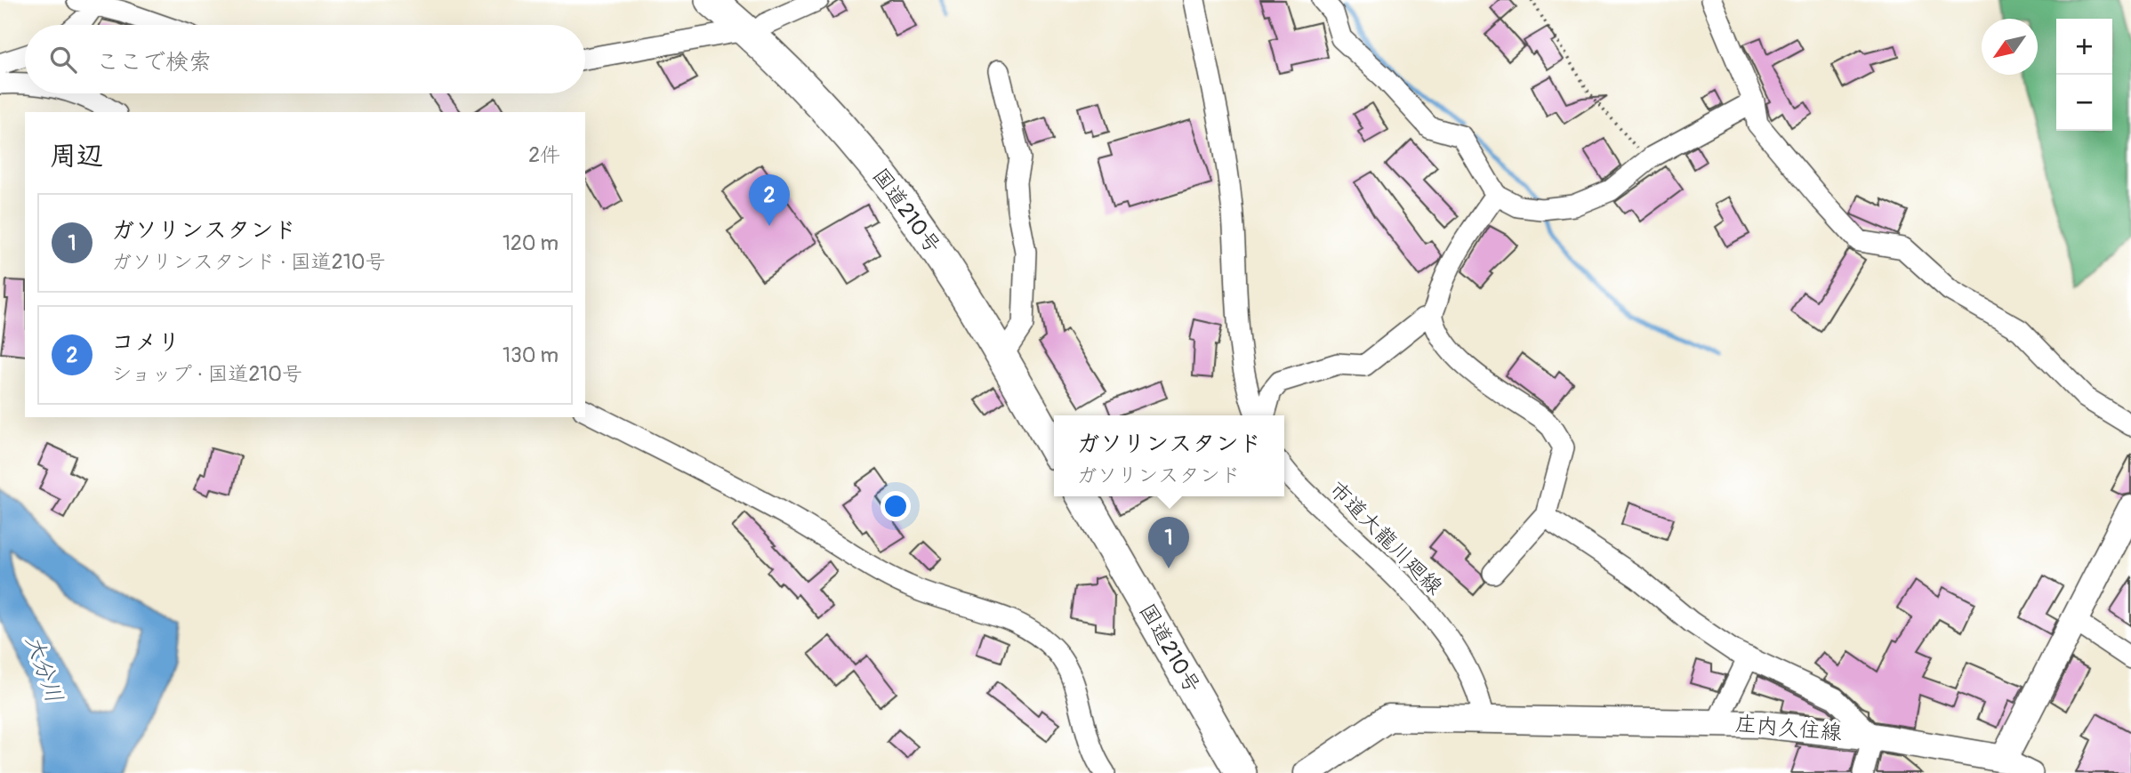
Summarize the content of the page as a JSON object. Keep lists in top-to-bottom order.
{
  "streets": {
    "highway": ["国道210号"],
    "main road": ["庄内久住線"],
    "street": ["市道大龍川廻線"]
  },
  "crossings": [
    ["市道大龍川廻線", "庄内久住線"]
  ],
  "water": ["大分川"],
  "north": "bottom left",
  "page": {
    "map_buttons": ["+", "−"],
    "search": "ここで検索",
    "heading": ["周辺", "2件"],
    "pins": ["2", "1"],
    "list": [
      {
        "mark": "1",
        "name": "ガソリンスタンド",
        "note": "ガソリンスタンド · 国道210号",
        "value": "120 m"
      },
      {
        "mark": "2",
        "name": "コメリ",
        "note": "ショップ · 国道210号",
        "value": "130 m"
      }
    ],
    "popup": ["ガソリンスタンド", "ガソリンスタンド"]
  }
}
